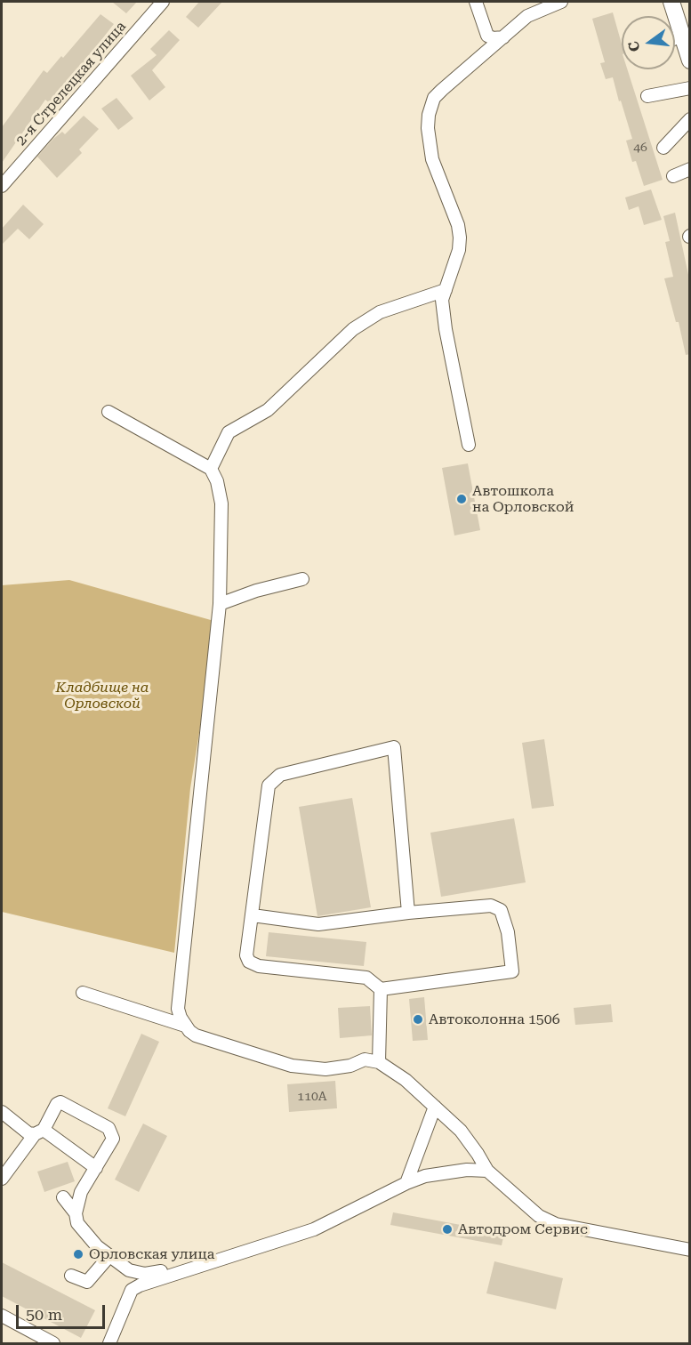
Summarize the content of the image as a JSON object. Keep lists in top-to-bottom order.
{
  "streets": {
    "street": ["2-я Стрелецкая улица"]
  },
  "parks": ["Кладбище на Орловской"],
  "places": [
    "Автошкола на Орловской",
    "Автоколонна 1506",
    "Автодром Сервис",
    "Орловская улица"
  ],
  "house_numbers": ["46", "110А"],
  "scale_bar": "50 m",
  "north": "left"
}
